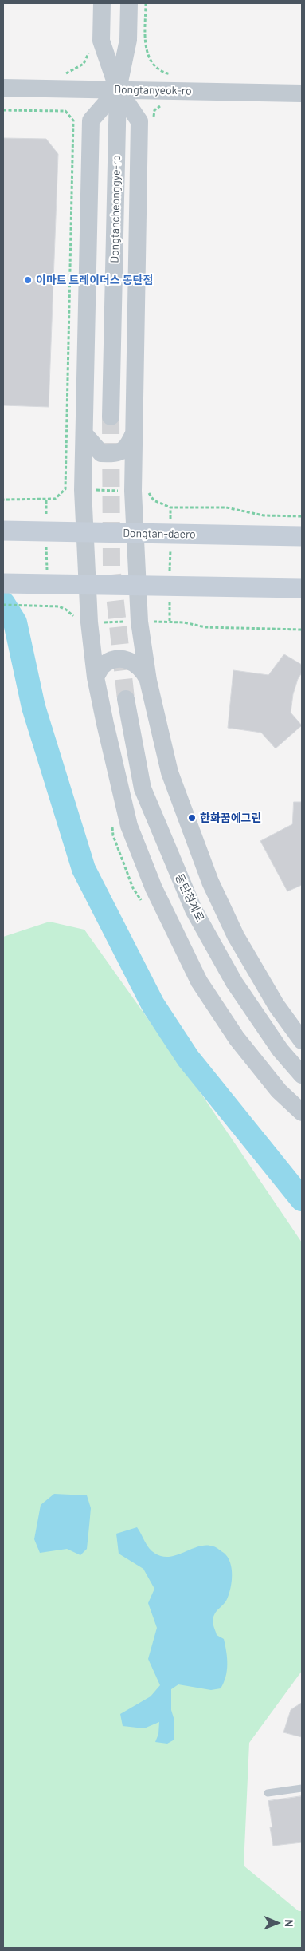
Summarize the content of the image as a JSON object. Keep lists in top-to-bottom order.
{
  "streets": {
    "main road": ["Dongtan-daero"],
    "street": ["Dongtanyeok-ro", "Dongtancheonggye-ro", "동탄청계로"]
  },
  "crossings": [
    ["Dongtanyeok-ro", "Dongtancheonggye-ro"]
  ],
  "places": ["이마트 트레이더스 동탄점", "한화꿈에그린"],
  "north": "right"
}
